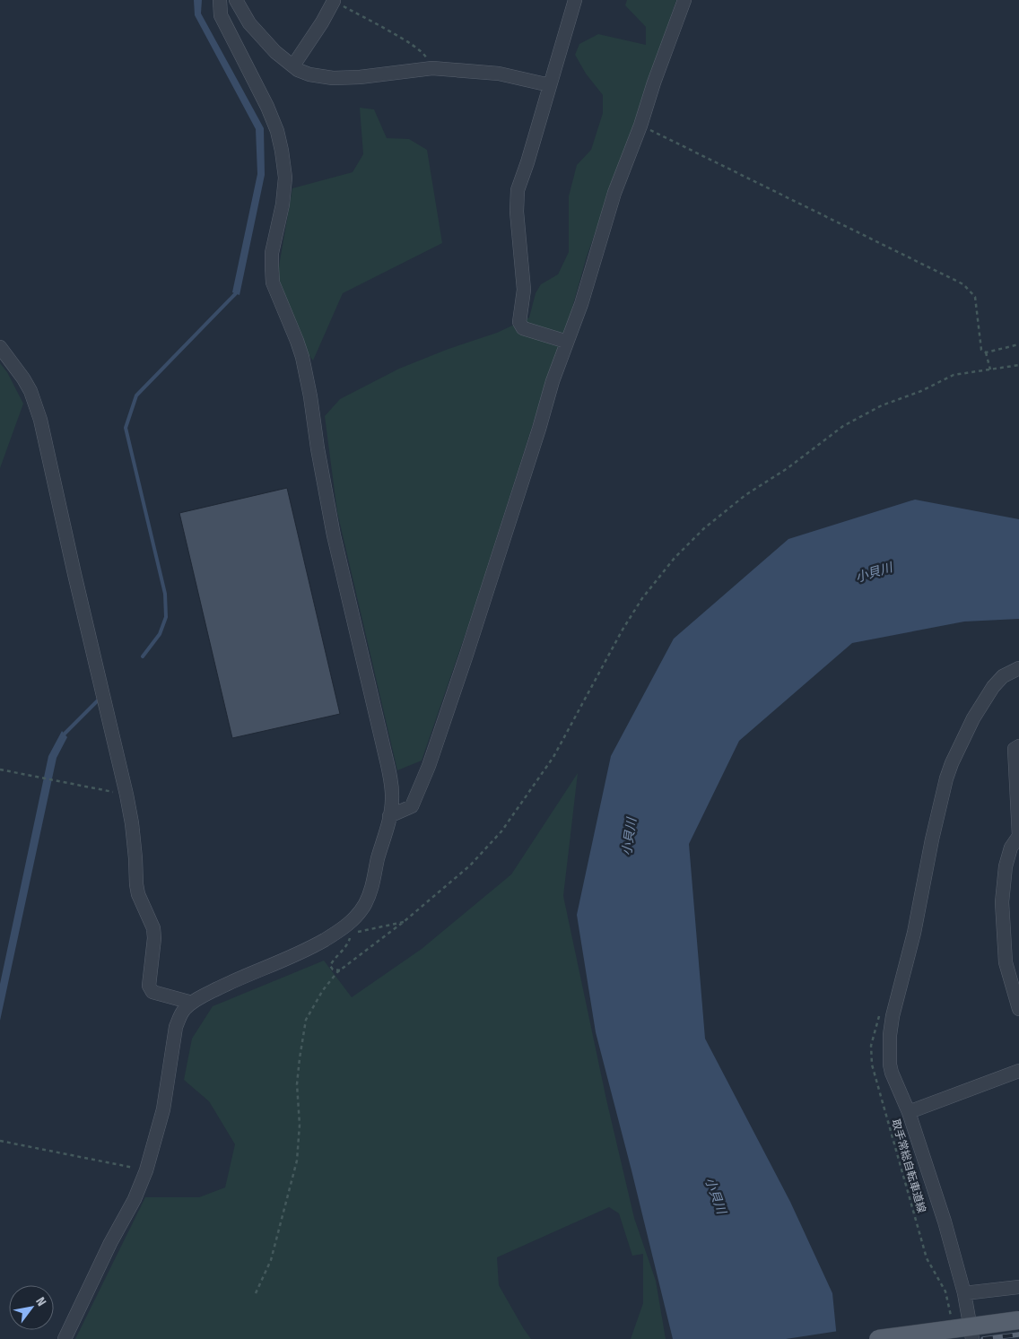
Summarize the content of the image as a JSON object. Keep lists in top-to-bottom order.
{
  "streets": {
    "path": ["取手常総自転車道線"]
  },
  "water": ["小貝川"],
  "north": "top right"
}
